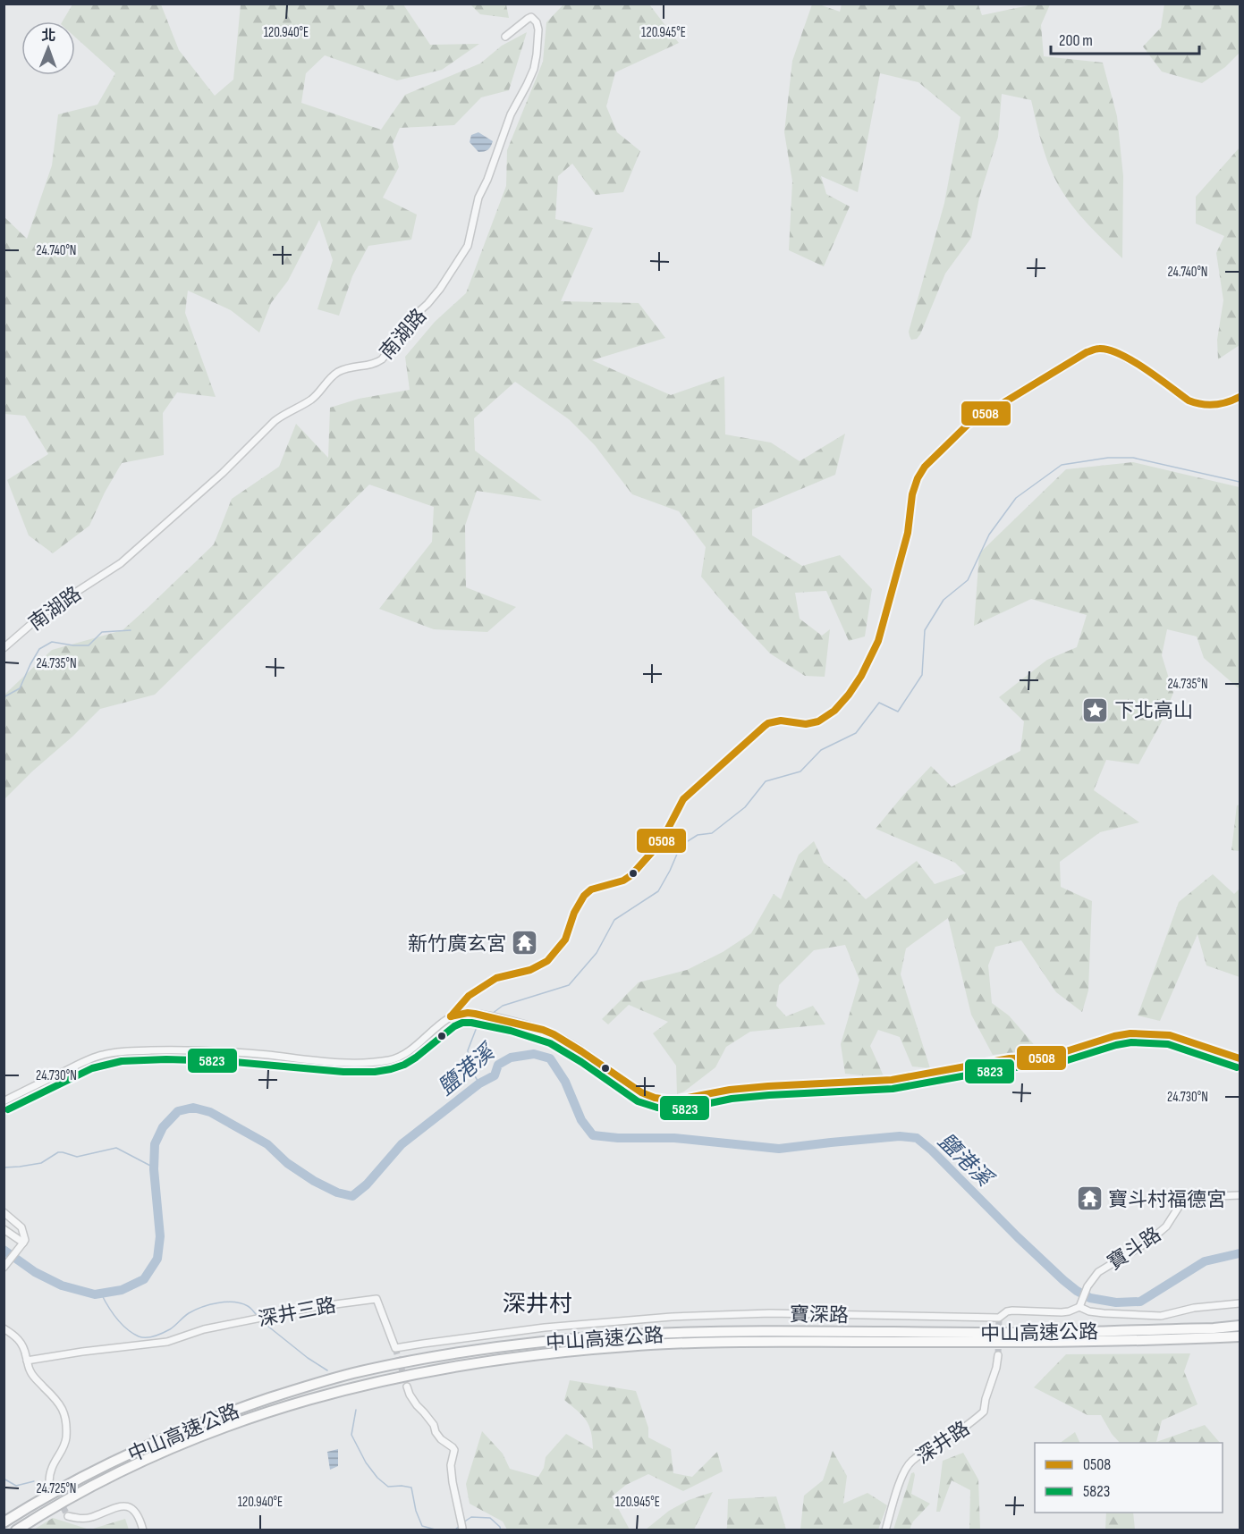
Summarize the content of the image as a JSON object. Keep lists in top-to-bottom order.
{
  "streets": {
    "highway": ["中山高速公路"],
    "street": [
      "南湖路",
      "寶斗路",
      "深井三路",
      "寶深路",
      "深井路"
    ]
  },
  "crossings": [
    ["寶斗路", "寶深路"],
    ["深井三路", "寶深路"]
  ],
  "districts": ["深井村"],
  "water": ["鹽港溪"],
  "places": {
    "place": ["下北高山"],
    "temple": ["新竹廣玄宮", "寶斗村福德宮"]
  },
  "lines": ["transit line 0508", "transit line 5823"],
  "legend": ["0508", "5823"],
  "scale_bar": "200 m",
  "north": "top",
  "coordinates": [
    "120.940°E",
    "120.945°E",
    "24.740°N",
    "24.735°N",
    "24.730°N",
    "24.725°N"
  ]
}
